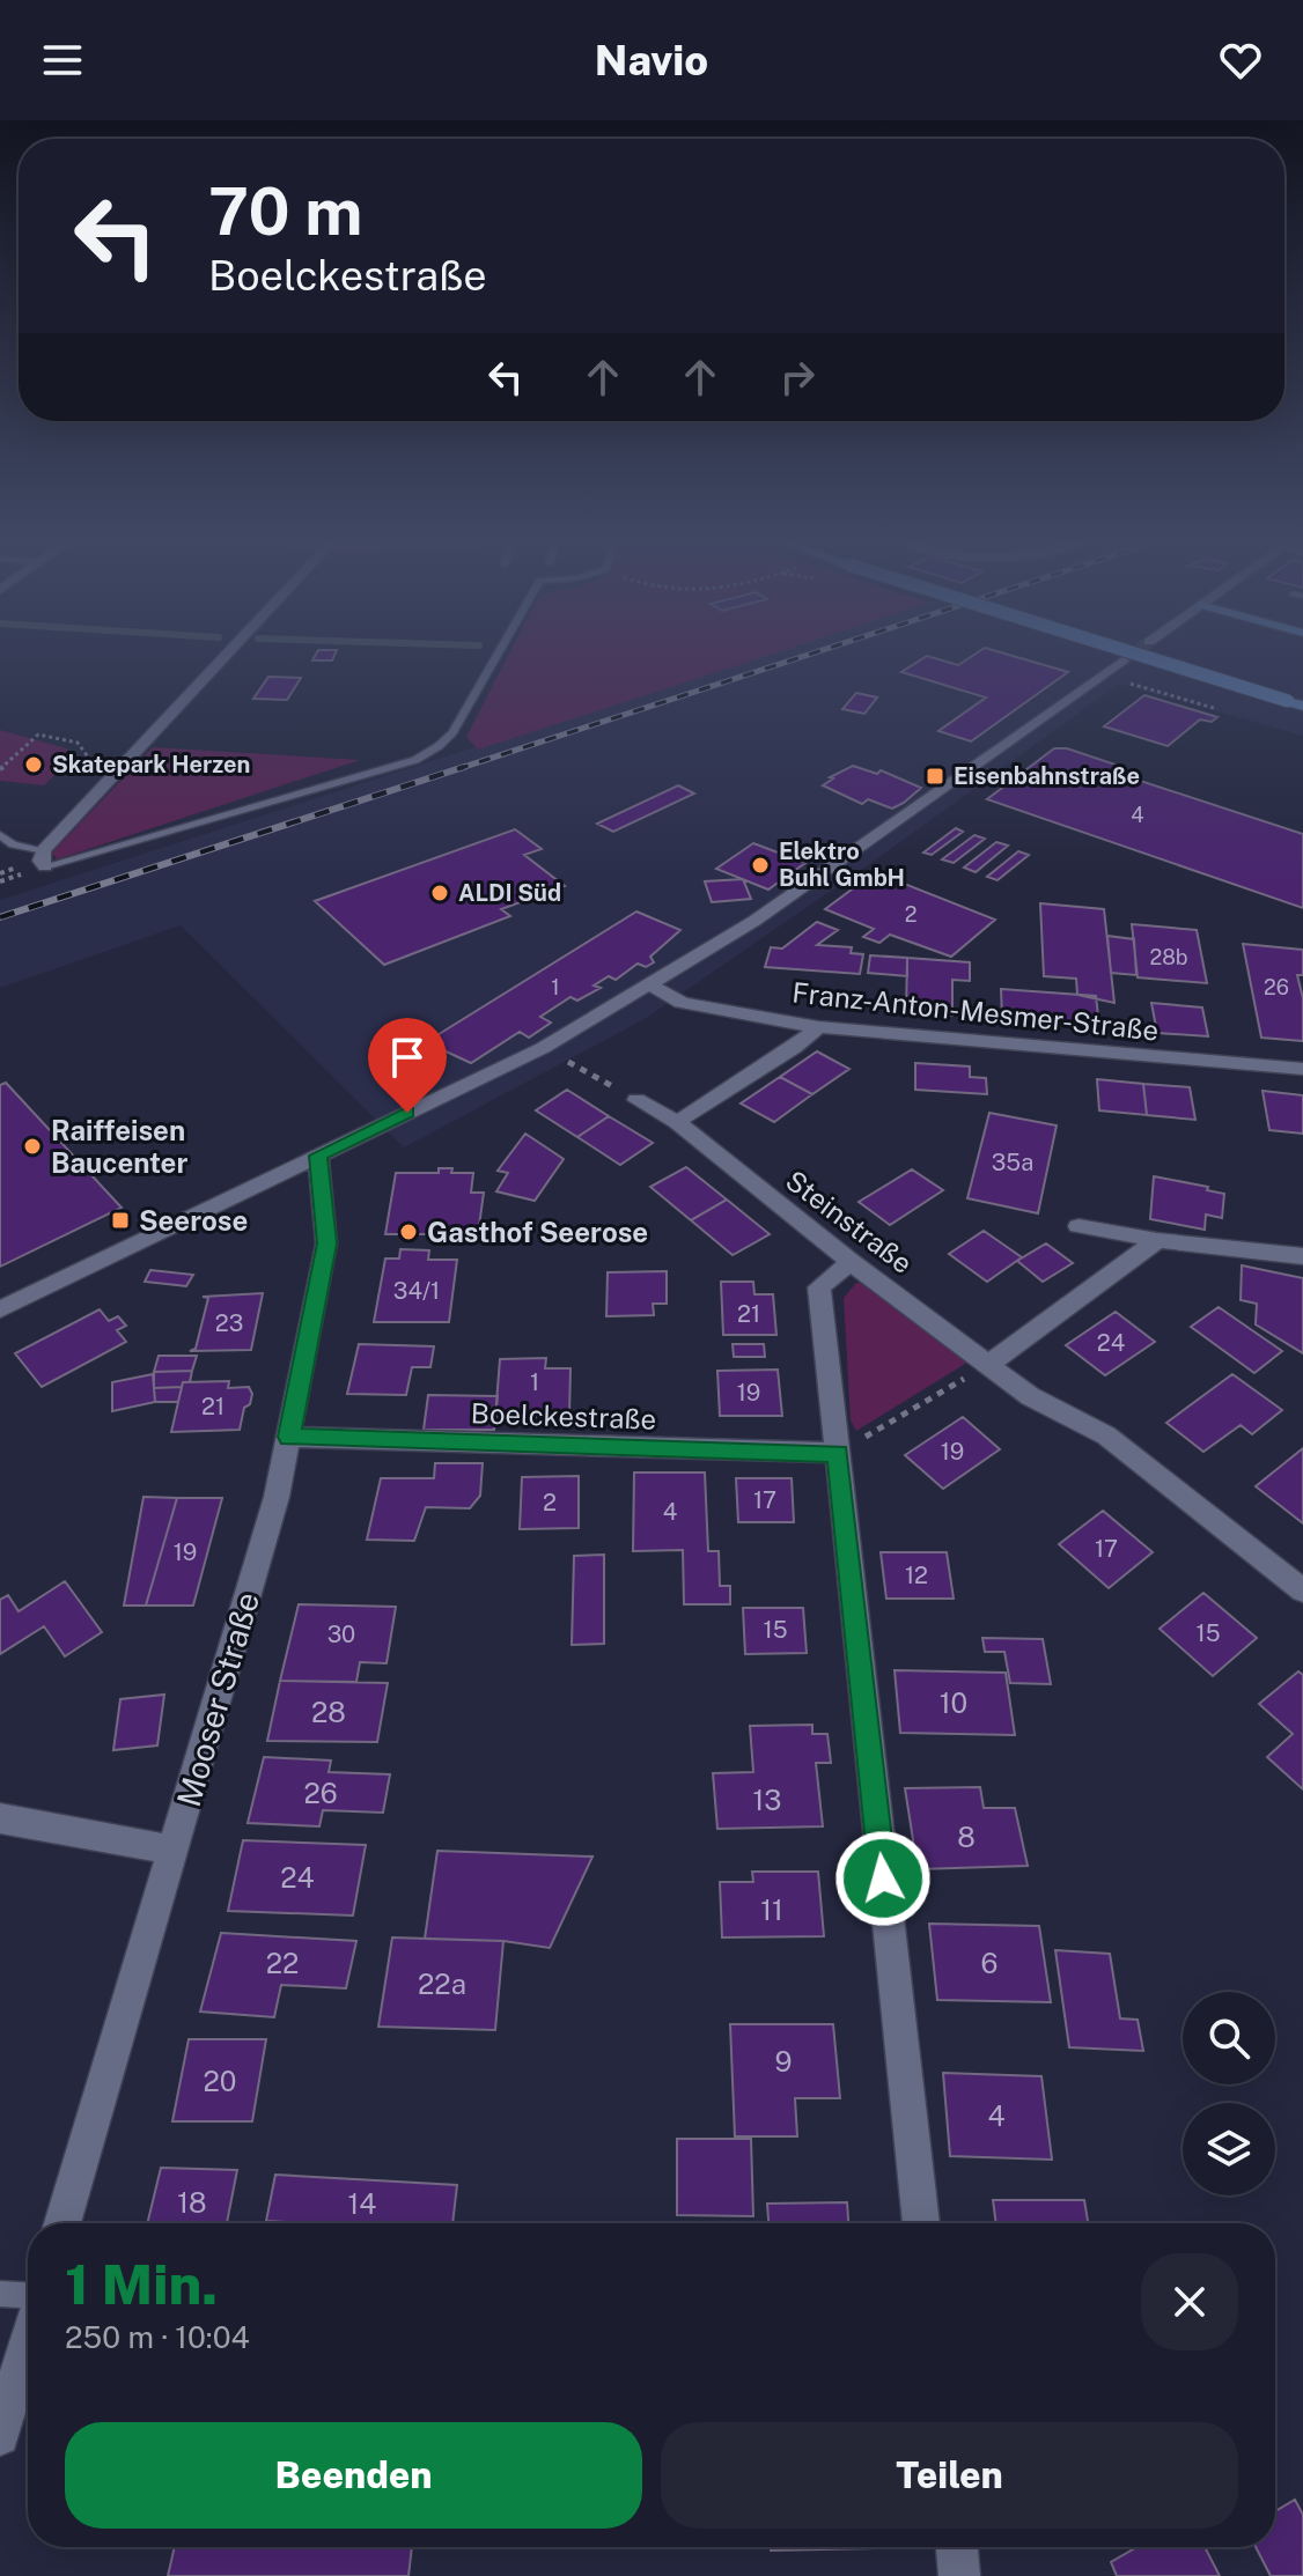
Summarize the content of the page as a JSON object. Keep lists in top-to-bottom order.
{
  "streets": {
    "street": [
      "Franz-Anton-Mesmer-Straße",
      "Steinstraße",
      "Boelckestraße",
      "Mooser Straße"
    ]
  },
  "crossings": [
    ["Boelckestraße", "Mooser Straße"]
  ],
  "places": {
    "other": [
      "Skatepark Herzen",
      "Elektro Buhl GmbH",
      "ALDI Süd",
      "Raiffeisen Baucenter",
      "Gasthof Seerose"
    ],
    "transit": ["Eisenbahnstraße", "Seerose"]
  },
  "house_numbers": [
    "4",
    "2",
    "28b",
    "1",
    "26",
    "35a",
    "34/1",
    "21",
    "23",
    "24",
    "1",
    "19",
    "21",
    "19",
    "17",
    "2",
    "4",
    "17",
    "19",
    "12",
    "15",
    "15",
    "30",
    "10",
    "28",
    "26",
    "13",
    "8",
    "24",
    "11",
    "22",
    "6",
    "22a",
    "9",
    "20",
    "4",
    "18",
    "14"
  ],
  "page": {
    "header": "Navio",
    "turn": ["70 m", "Boelckestraße"],
    "heading": ["1 Min.", "250 m · 10:04"],
    "buttons": ["Beenden", "Teilen"]
  }
}
